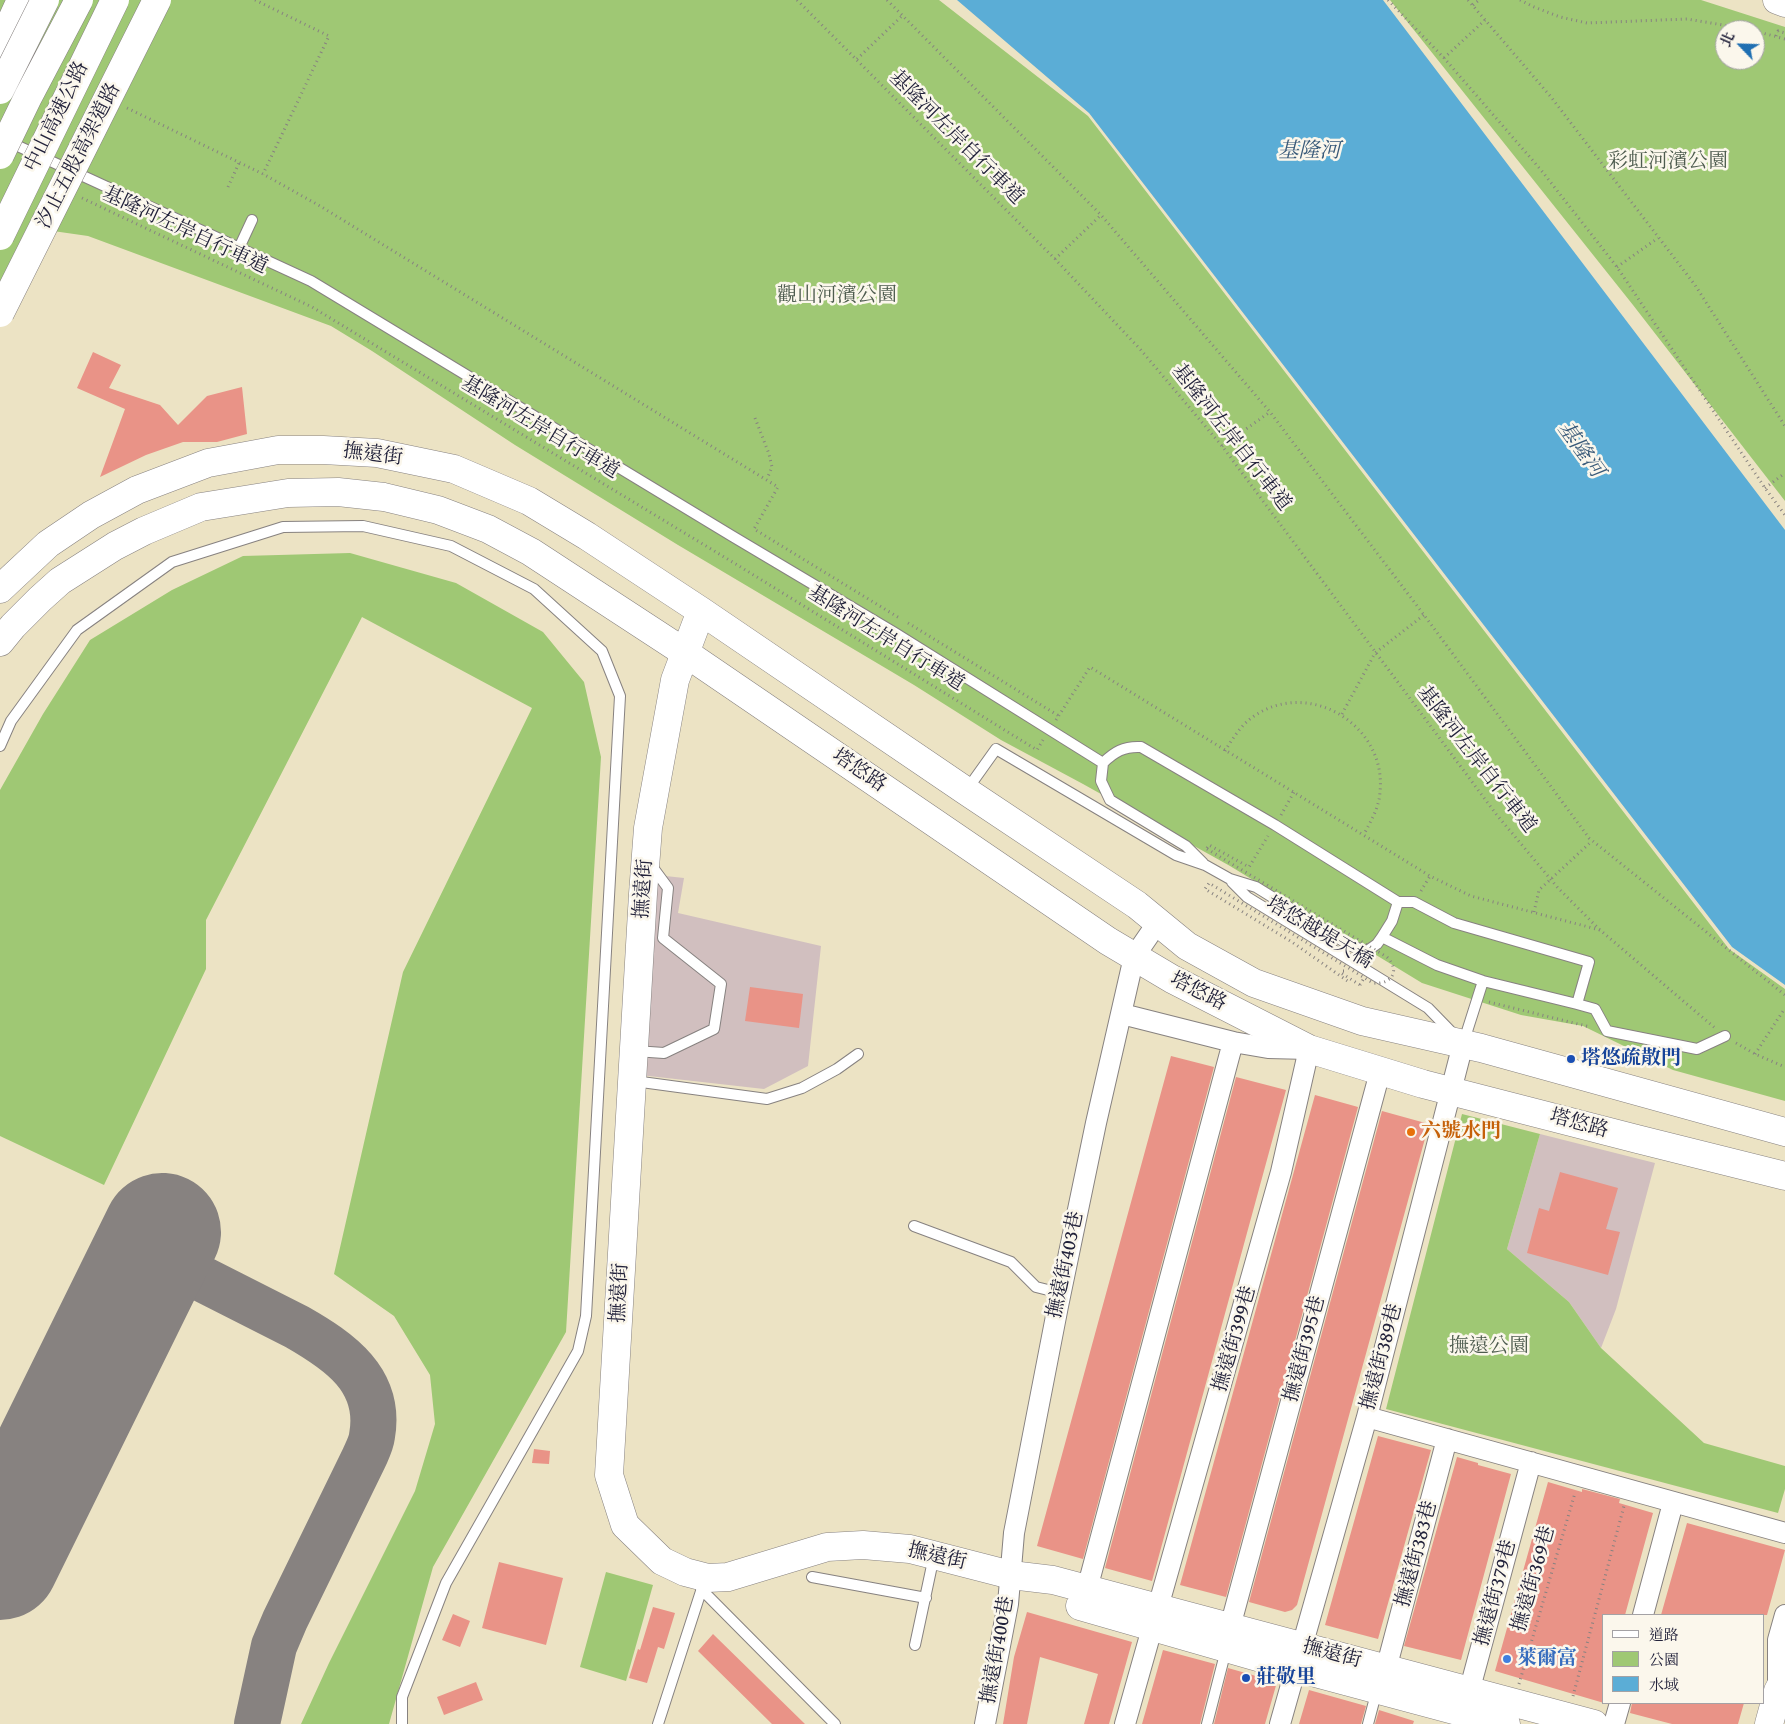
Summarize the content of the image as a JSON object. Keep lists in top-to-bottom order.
{
  "streets": {
    "main road": [
      "中山高速公路",
      "汐止五股高架道路",
      "撫遠街",
      "塔悠路"
    ],
    "street": [
      "撫遠街403巷",
      "撫遠街399巷",
      "撫遠街395巷",
      "撫遠街389巷",
      "撫遠街383巷",
      "撫遠街379巷",
      "撫遠街400巷"
    ],
    "path": ["基隆河左岸自行車道", "塔悠越堤天橋", "撫遠街369巷"]
  },
  "crossings": [
    ["撫遠街", "塔悠路"],
    ["撫遠街", "撫遠街403巷"],
    ["撫遠街", "撫遠街399巷"],
    ["撫遠街", "撫遠街395巷"],
    ["撫遠街", "撫遠街389巷"],
    ["撫遠街", "撫遠街383巷"],
    ["撫遠街", "撫遠街379巷"],
    ["撫遠街", "撫遠街400巷"],
    ["塔悠路", "撫遠街403巷"],
    ["塔悠路", "撫遠街399巷"],
    ["塔悠路", "撫遠街395巷"],
    ["塔悠路", "撫遠街389巷"],
    ["撫遠街403巷", "撫遠街400巷"]
  ],
  "water": ["基隆河"],
  "parks": ["彩虹河濱公園", "觀山河濱公園", "撫遠公園"],
  "places": [
    "塔悠疏散門",
    "六號水門",
    "萊爾富",
    "莊敬里"
  ],
  "legend": ["道路", "公園", "水域"],
  "north": "top left"
}
